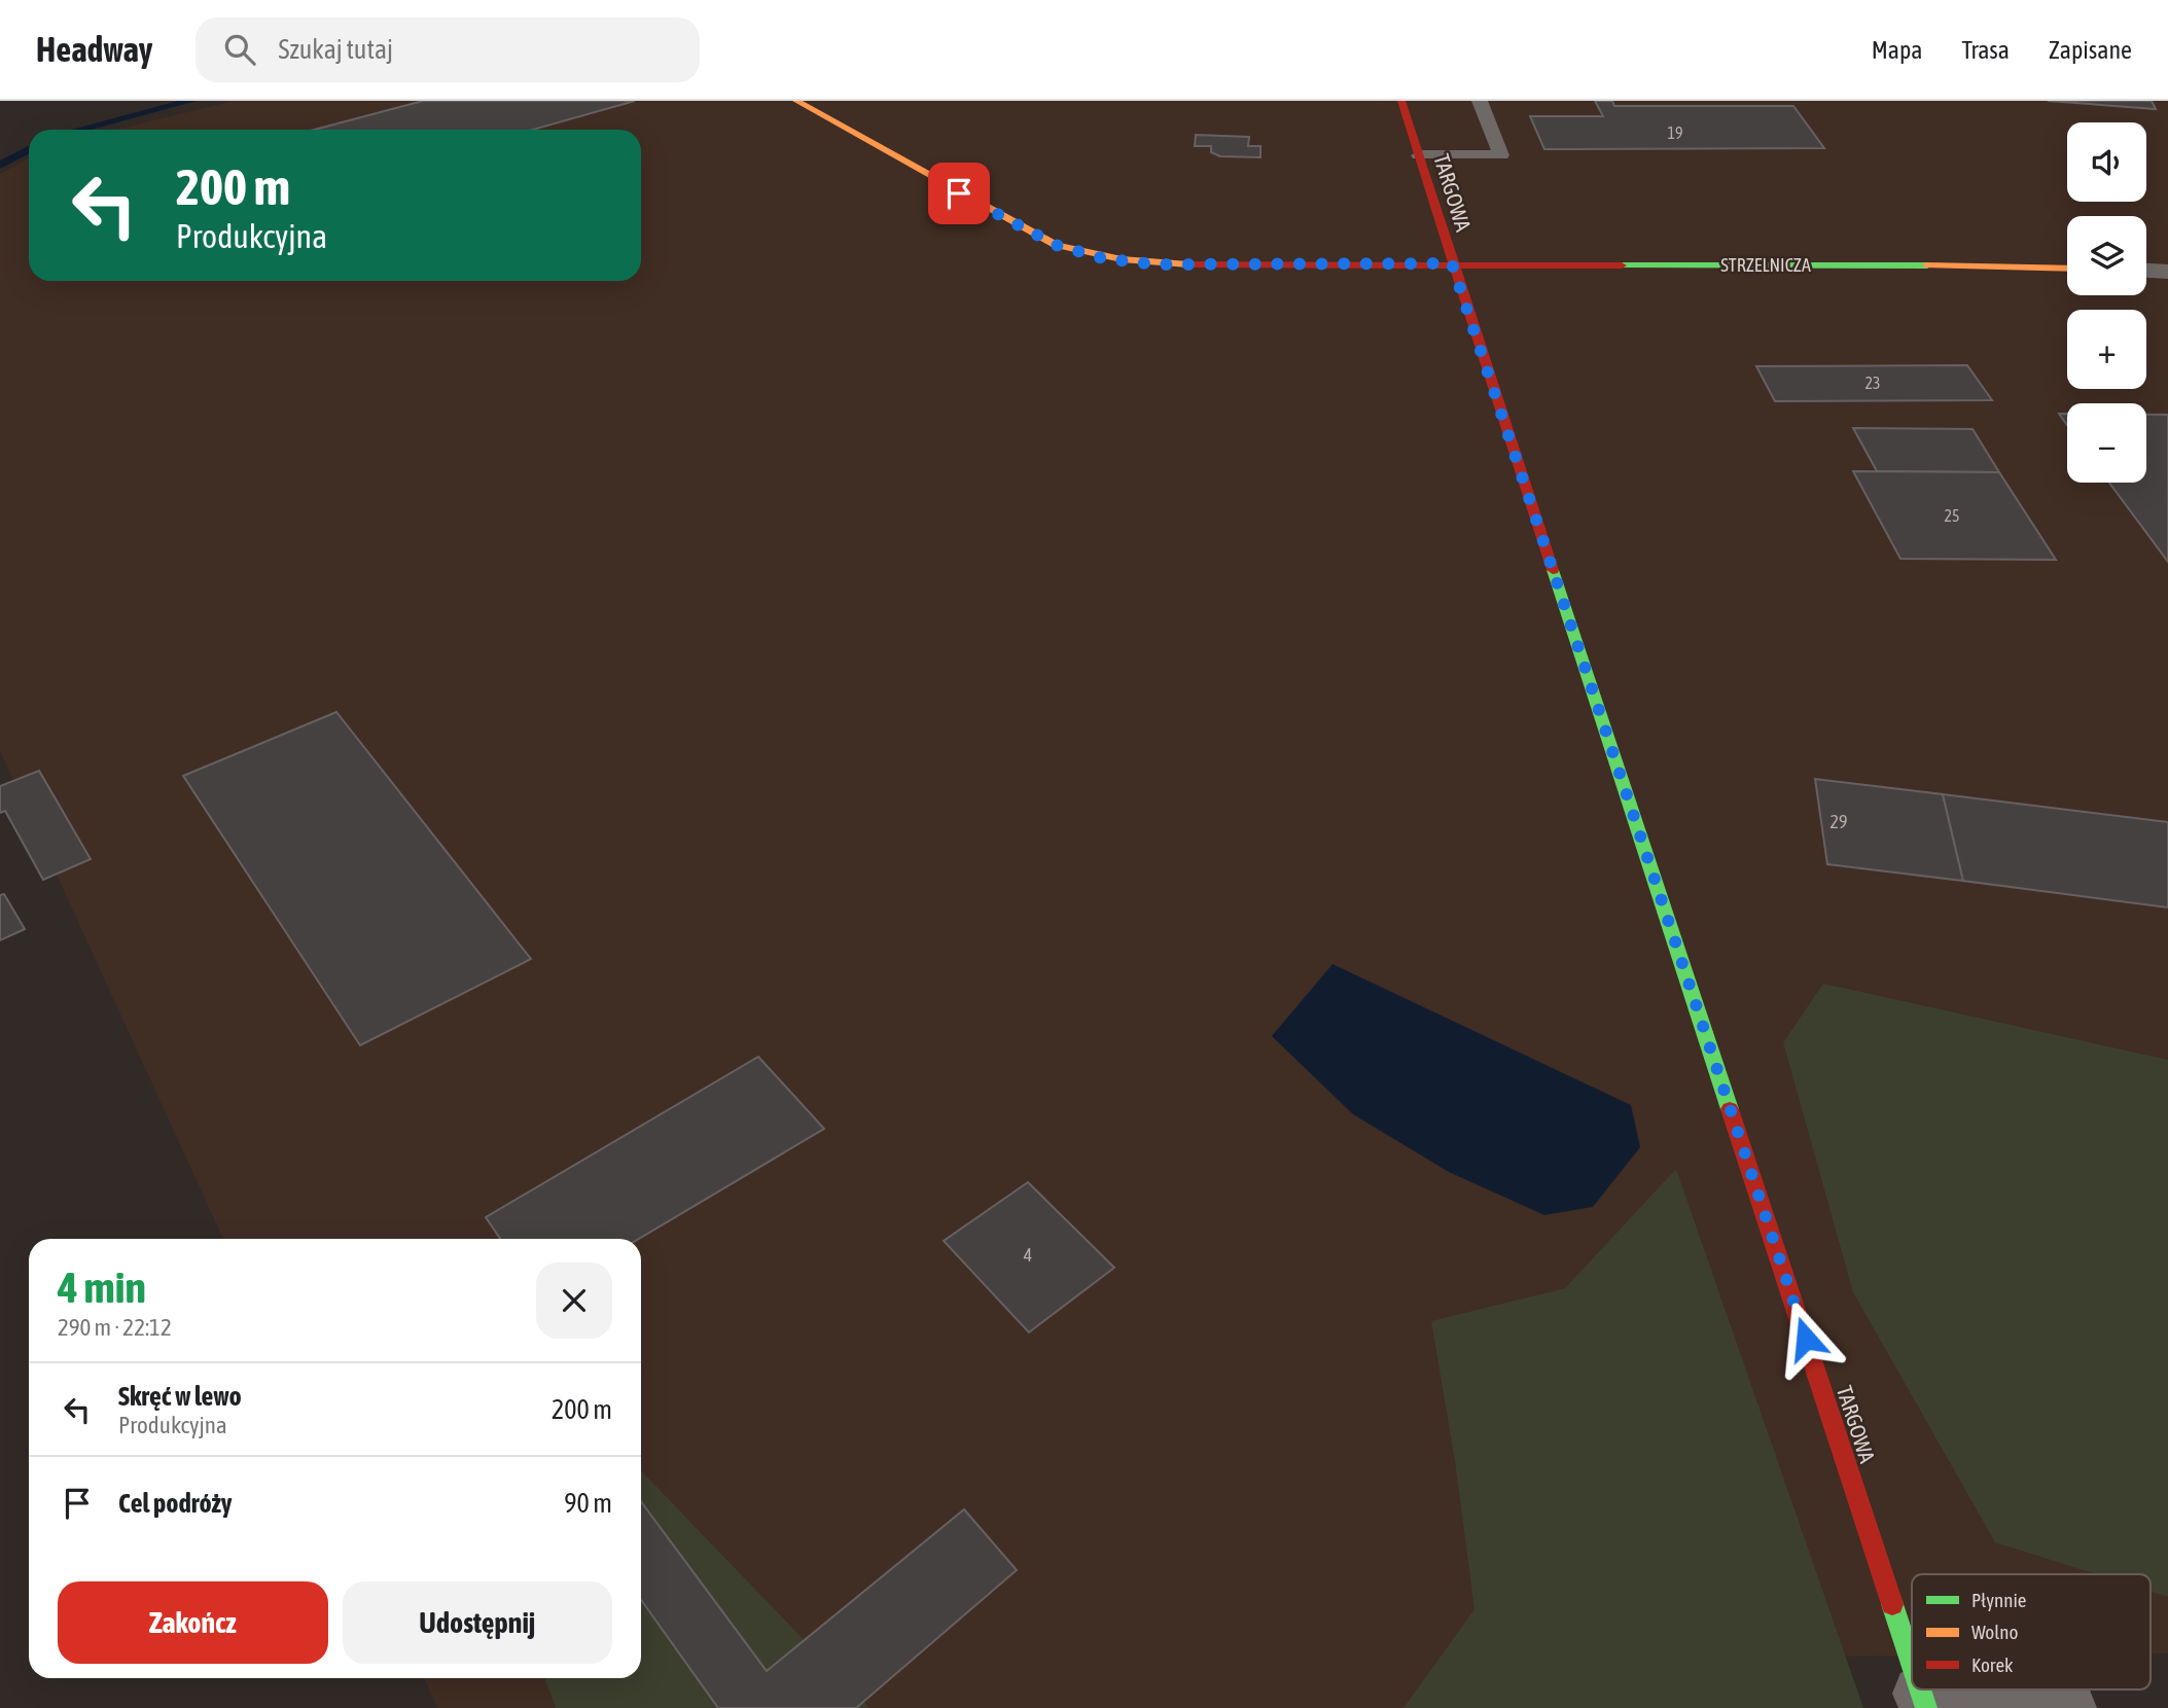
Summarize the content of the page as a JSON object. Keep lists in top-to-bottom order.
{
  "streets": {
    "street": ["TARGOWA", "STRZELNICZA"]
  },
  "crossings": [
    ["TARGOWA", "STRZELNICZA"]
  ],
  "house_numbers": [
    "19",
    "23",
    "25",
    "29",
    "4"
  ],
  "legend": ["Płynnie", "Wolno", "Korek"],
  "page": {
    "header": "Headway",
    "search": "Szukaj tutaj",
    "nav": ["Mapa", "Trasa", "Zapisane"],
    "map_buttons": ["+", "−"],
    "turn": ["200 m", "Produkcyjna"],
    "heading": ["4 min", "290 m · 22:12"],
    "list": [
      {
        "name": "Skręć w lewo",
        "note": "Produkcyjna",
        "value": "200 m"
      },
      {
        "name": "Cel podróży",
        "value": "90 m"
      }
    ],
    "buttons": ["Zakończ", "Udostępnij"]
  }
}
